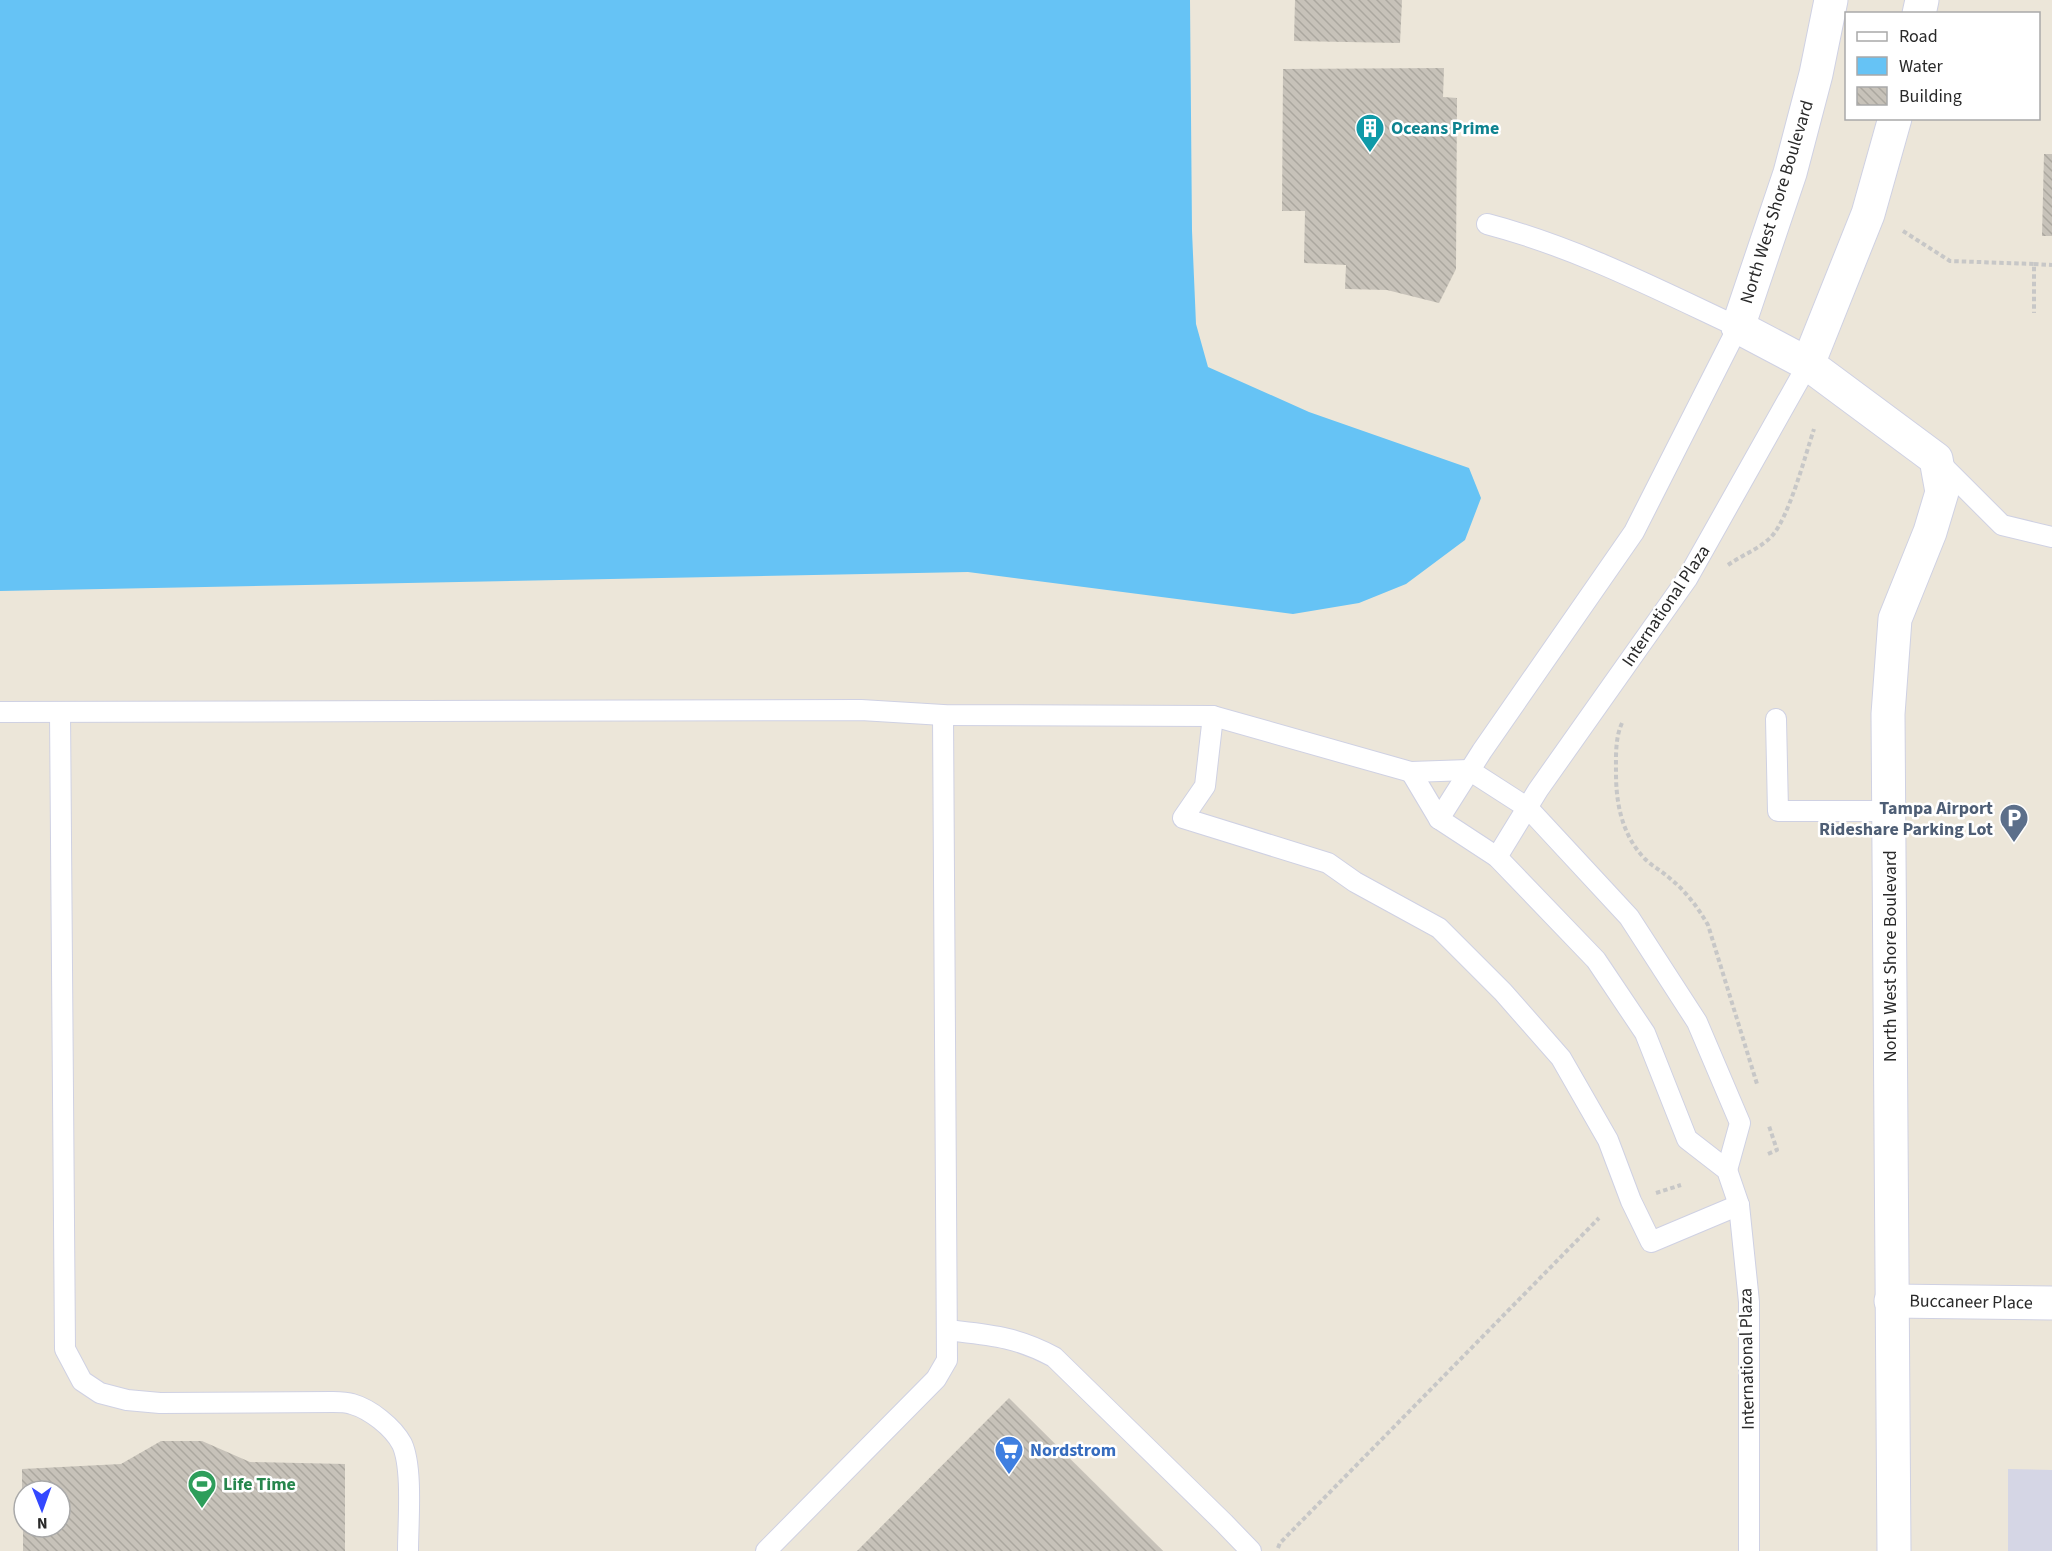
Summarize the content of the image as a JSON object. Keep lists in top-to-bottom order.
{
  "streets": {
    "street": ["North West Shore Boulevard", "Buccaneer Place"],
    "lane": ["International Plaza"]
  },
  "crossings": [
    ["North West Shore Boulevard", "International Plaza"],
    ["North West Shore Boulevard", "Buccaneer Place"]
  ],
  "places": {
    "building": ["Oceans Prime"],
    "parking": ["Tampa Airport Rideshare Parking Lot"],
    "supermarket": ["Nordstrom"],
    "sports": ["Life Time"]
  },
  "legend": ["Road", "Water", "Building"],
  "north": "bottom"
}
